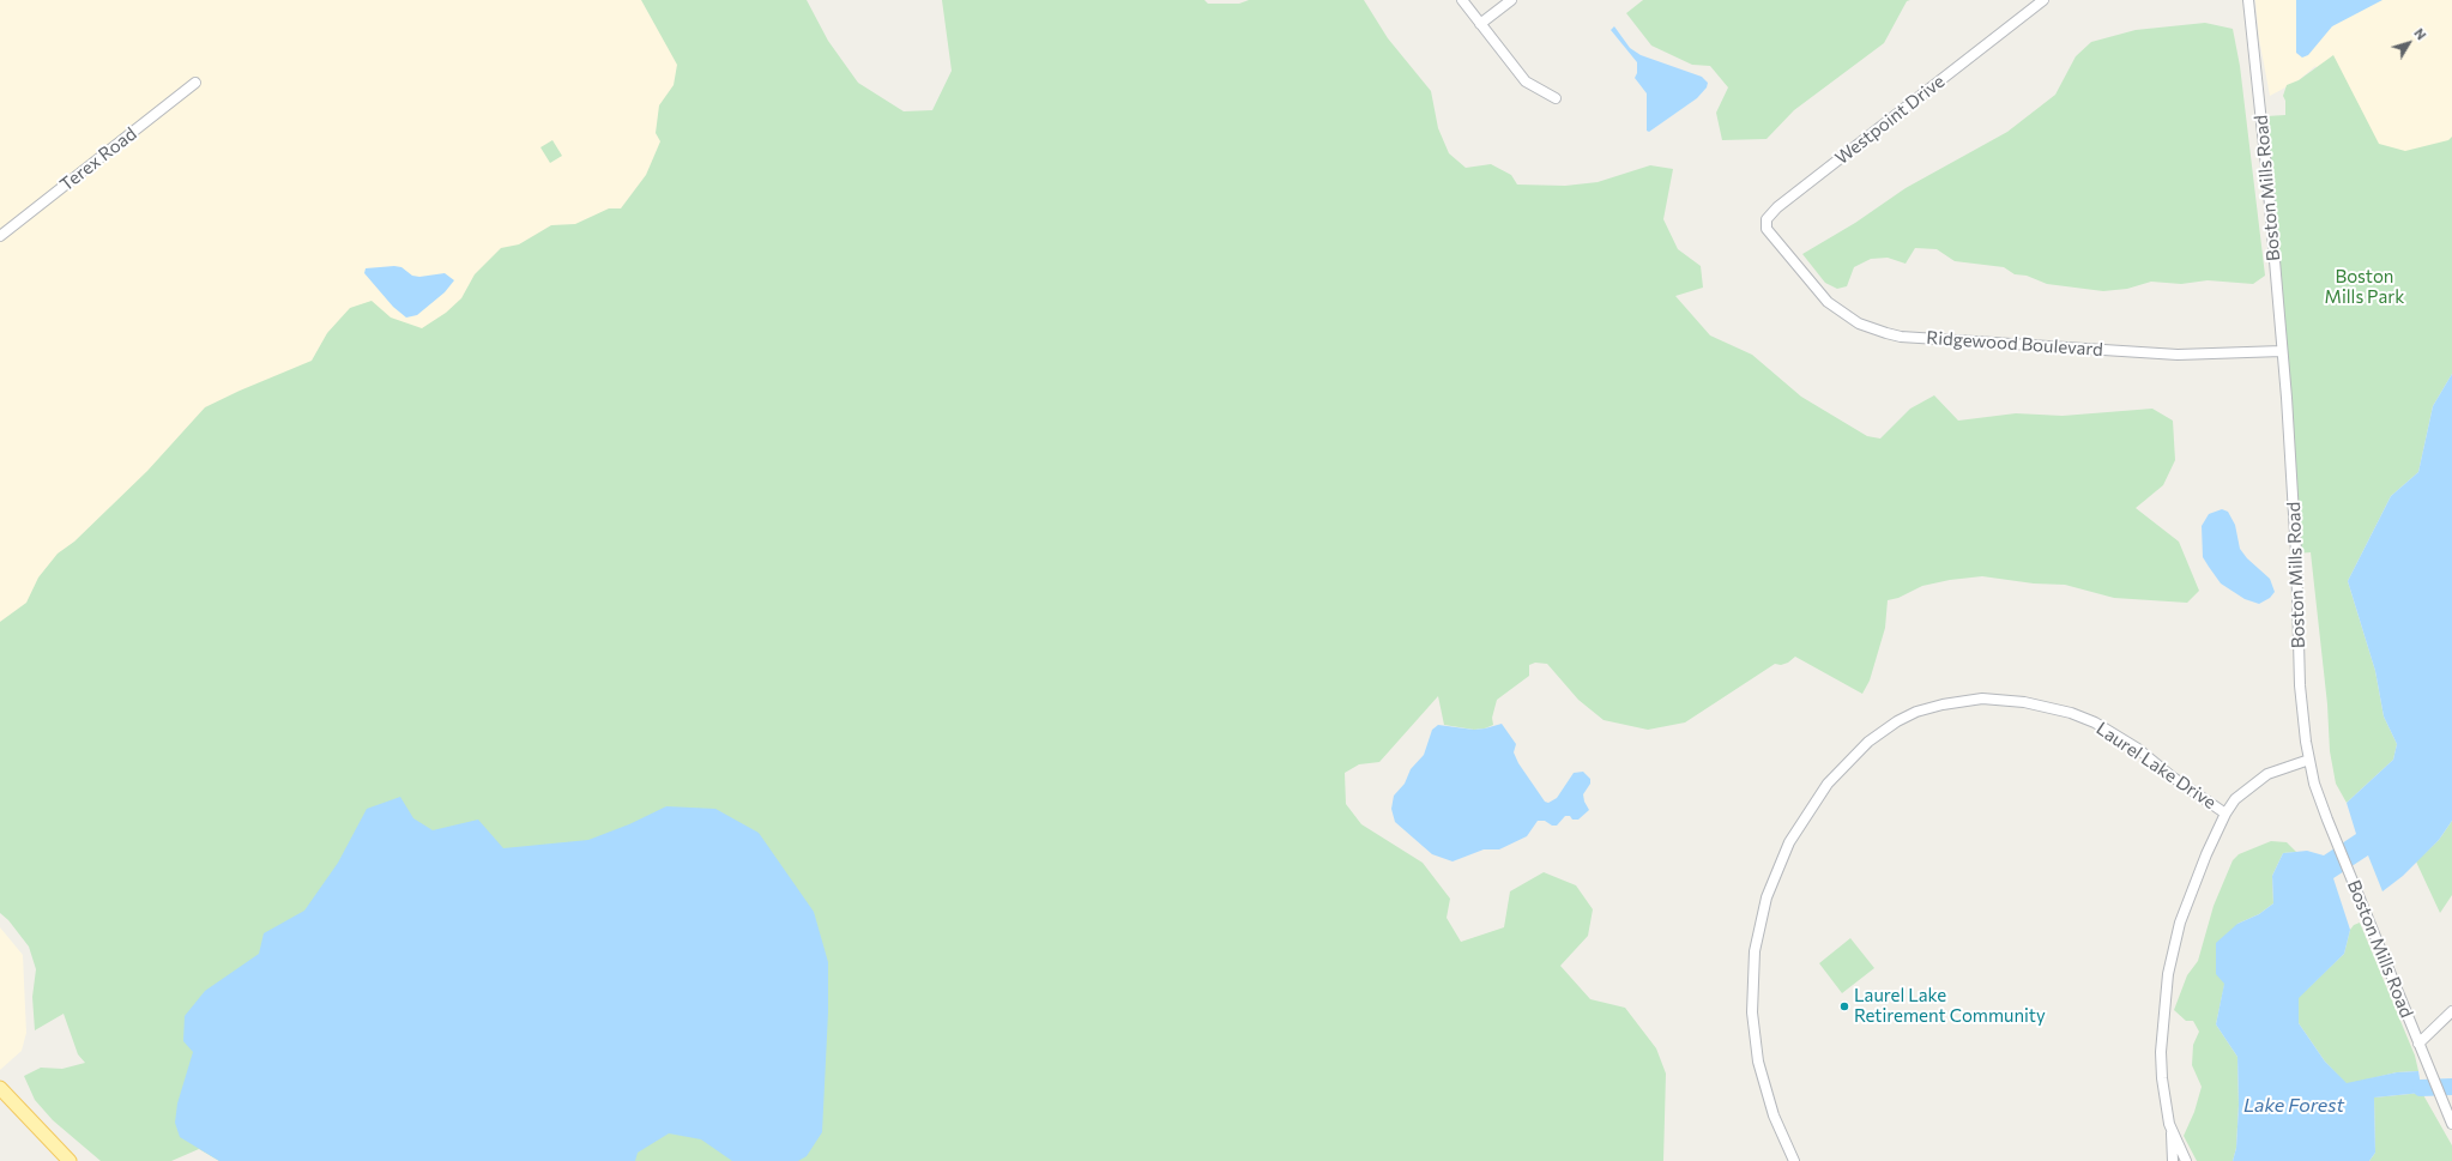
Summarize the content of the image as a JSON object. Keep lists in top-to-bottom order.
{
  "streets": {
    "street": [
      "Westpoint Drive",
      "Terex Road",
      "Boston Mills Road",
      "Ridgewood Boulevard",
      "Laurel Lake Drive"
    ]
  },
  "crossings": [
    ["Westpoint Drive", "Ridgewood Boulevard"],
    ["Boston Mills Road", "Ridgewood Boulevard"],
    ["Boston Mills Road", "Laurel Lake Drive"]
  ],
  "water": ["Lake Forest"],
  "parks": ["Boston Mills Park"],
  "places": ["Laurel Lake Retirement Community"],
  "north": "top right"
}
